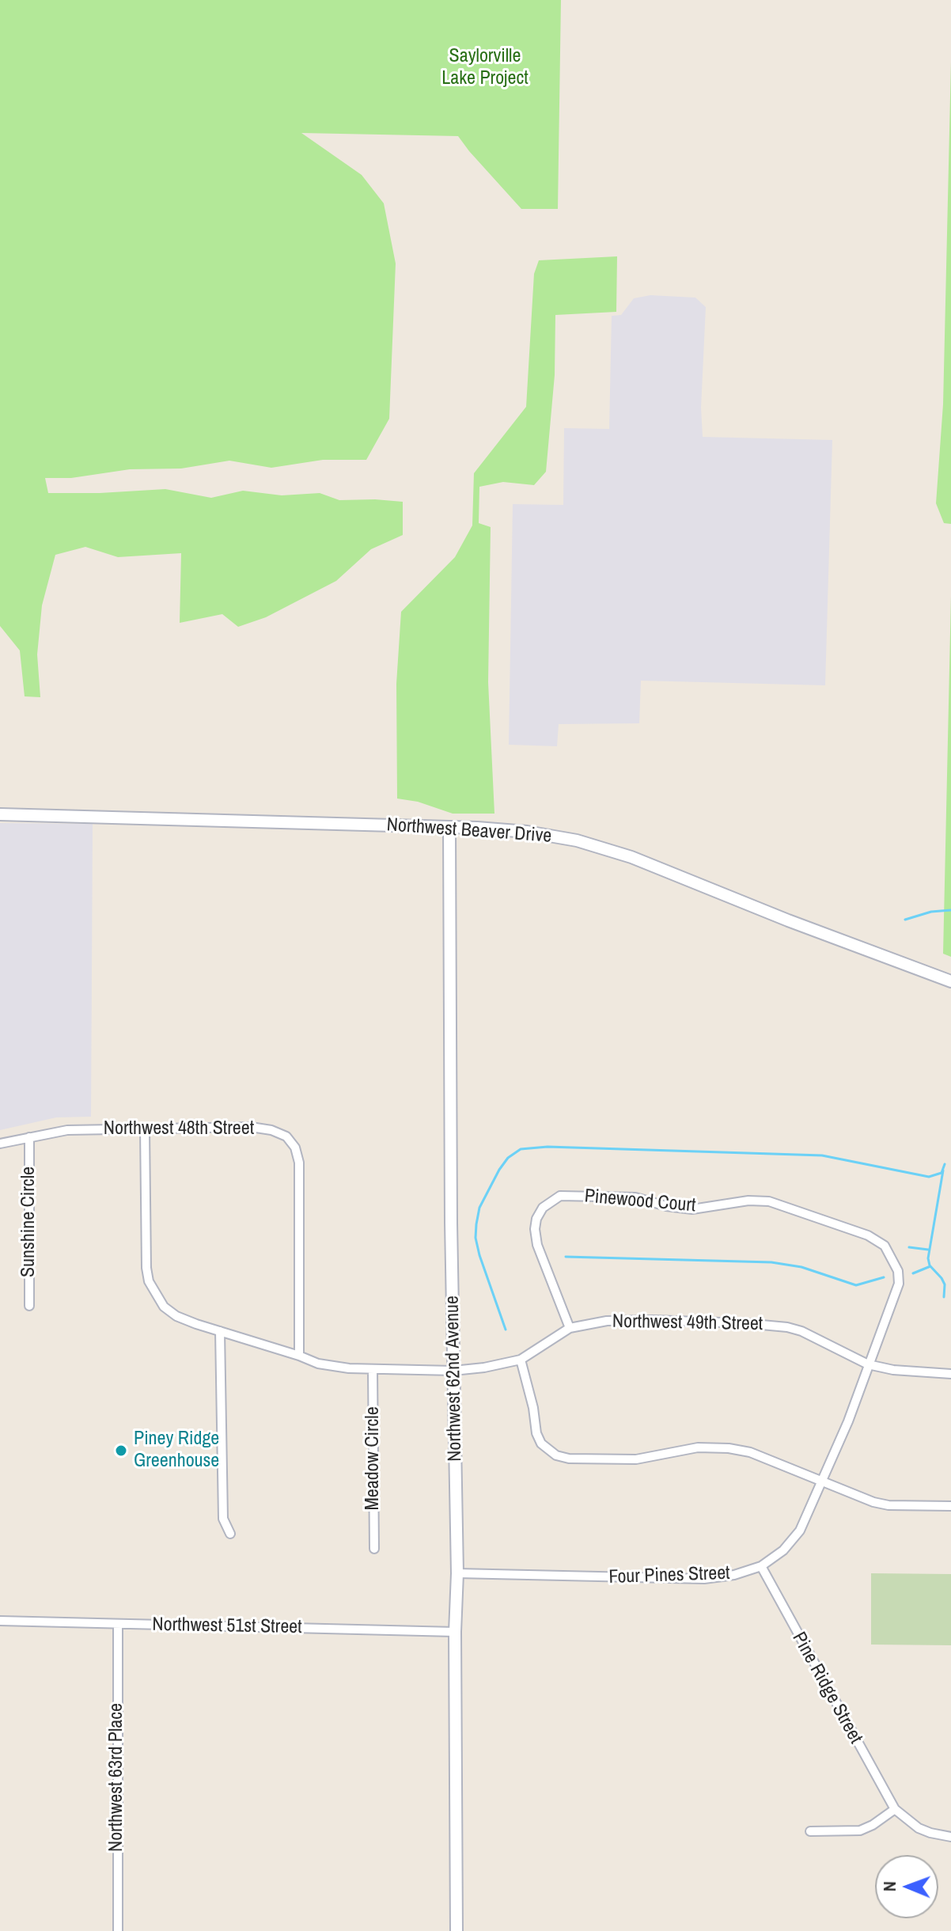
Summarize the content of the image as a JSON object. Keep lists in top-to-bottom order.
{
  "streets": {
    "street": [
      "Northwest Beaver Drive",
      "Northwest 48th Street",
      "Pinewood Court",
      "Sunshine Circle",
      "Northwest 49th Street",
      "Northwest 62nd Avenue",
      "Meadow Circle",
      "Four Pines Street",
      "Northwest 51st Street",
      "Pine Ridge Street",
      "Northwest 63rd Place"
    ]
  },
  "crossings": [
    ["Northwest Beaver Drive", "Northwest 62nd Avenue"],
    ["Northwest 48th Street", "Sunshine Circle"],
    ["Northwest 48th Street", "Northwest 49th Street"],
    ["Pinewood Court", "Northwest 49th Street"],
    ["Pinewood Court", "Four Pines Street"],
    ["Northwest 49th Street", "Northwest 62nd Avenue"],
    ["Northwest 49th Street", "Meadow Circle"],
    ["Northwest 49th Street", "Four Pines Street"],
    ["Northwest 62nd Avenue", "Four Pines Street"],
    ["Northwest 62nd Avenue", "Northwest 51st Street"],
    ["Four Pines Street", "Pine Ridge Street"],
    ["Northwest 51st Street", "Northwest 63rd Place"]
  ],
  "parks": ["Saylorville Lake Project"],
  "places": ["Piney Ridge Greenhouse"],
  "north": "left"
}
